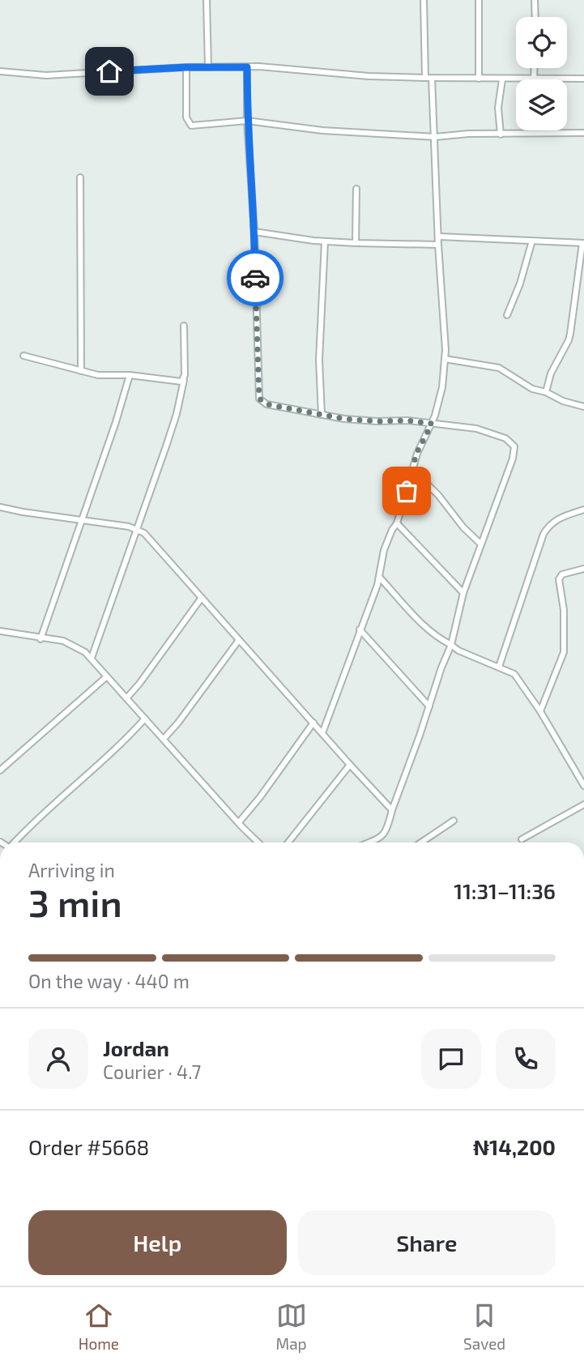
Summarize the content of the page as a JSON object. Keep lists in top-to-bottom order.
{
  "page": {
    "heading": ["3 min", "Arriving in", "11:31–11:36"],
    "panel": [
      "Jordan",
      "Courier · 4.7",
      "Order #5668",
      "₦14,200"
    ],
    "bar": "On the way · 440 m",
    "buttons": ["Help", "Share"],
    "tabs": ["Home", "Map", "Saved"]
  }
}
